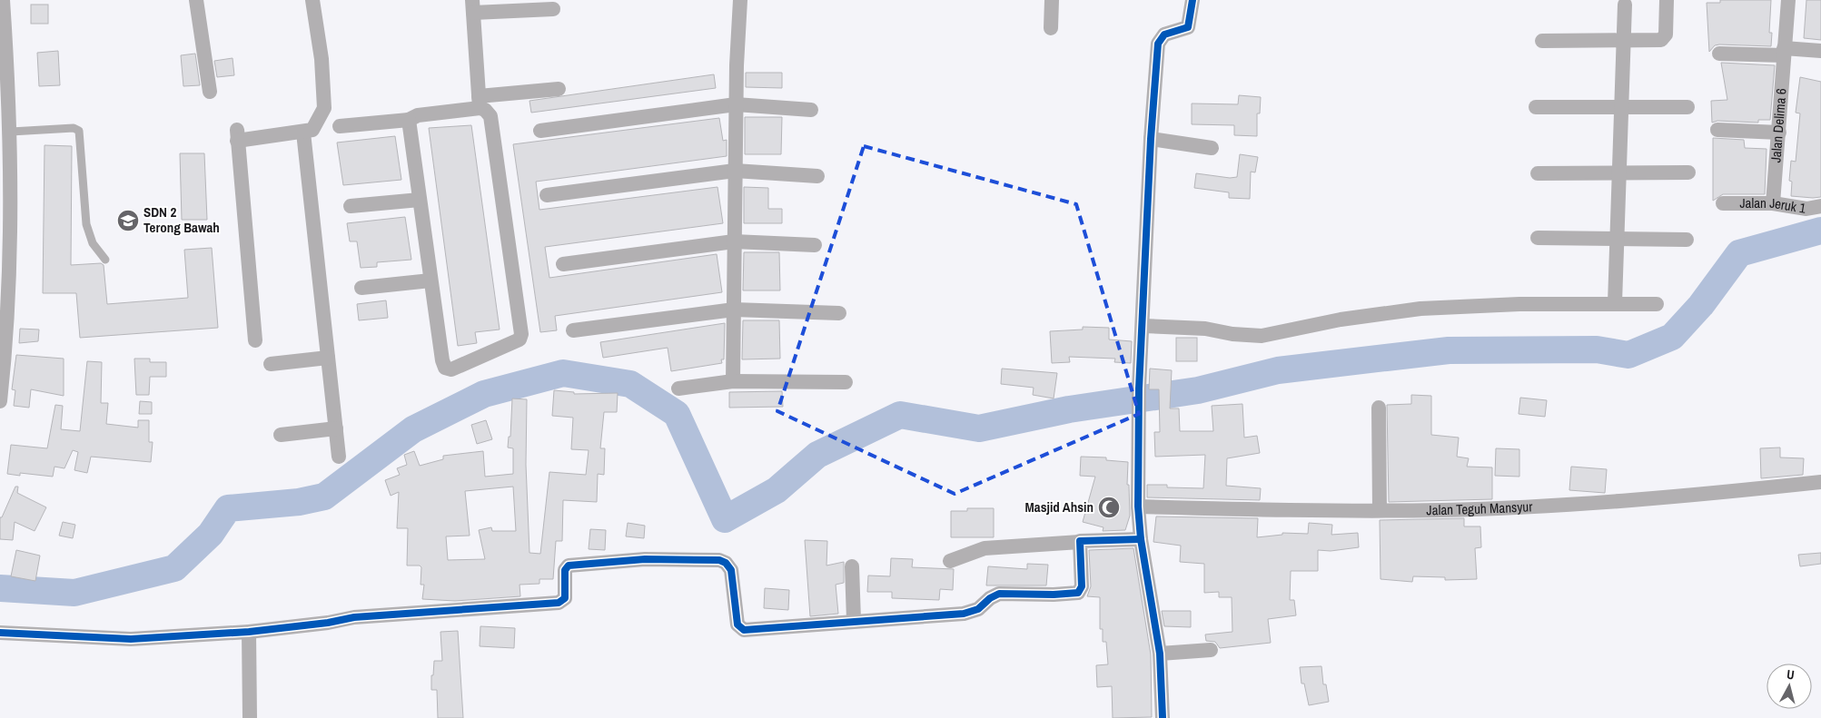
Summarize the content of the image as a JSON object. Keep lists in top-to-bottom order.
{
  "streets": {
    "street": ["Jalan Delima 6", "Jalan Jeruk 1", "Jalan Teguh Mansyur"]
  },
  "crossings": [
    ["Jalan Delima 6", "Jalan Jeruk 1"]
  ],
  "places": {
    "school or university": ["SDN 2 Terong Bawah"],
    "mosque": ["Masjid Ahsin"]
  },
  "north": "top"
}
